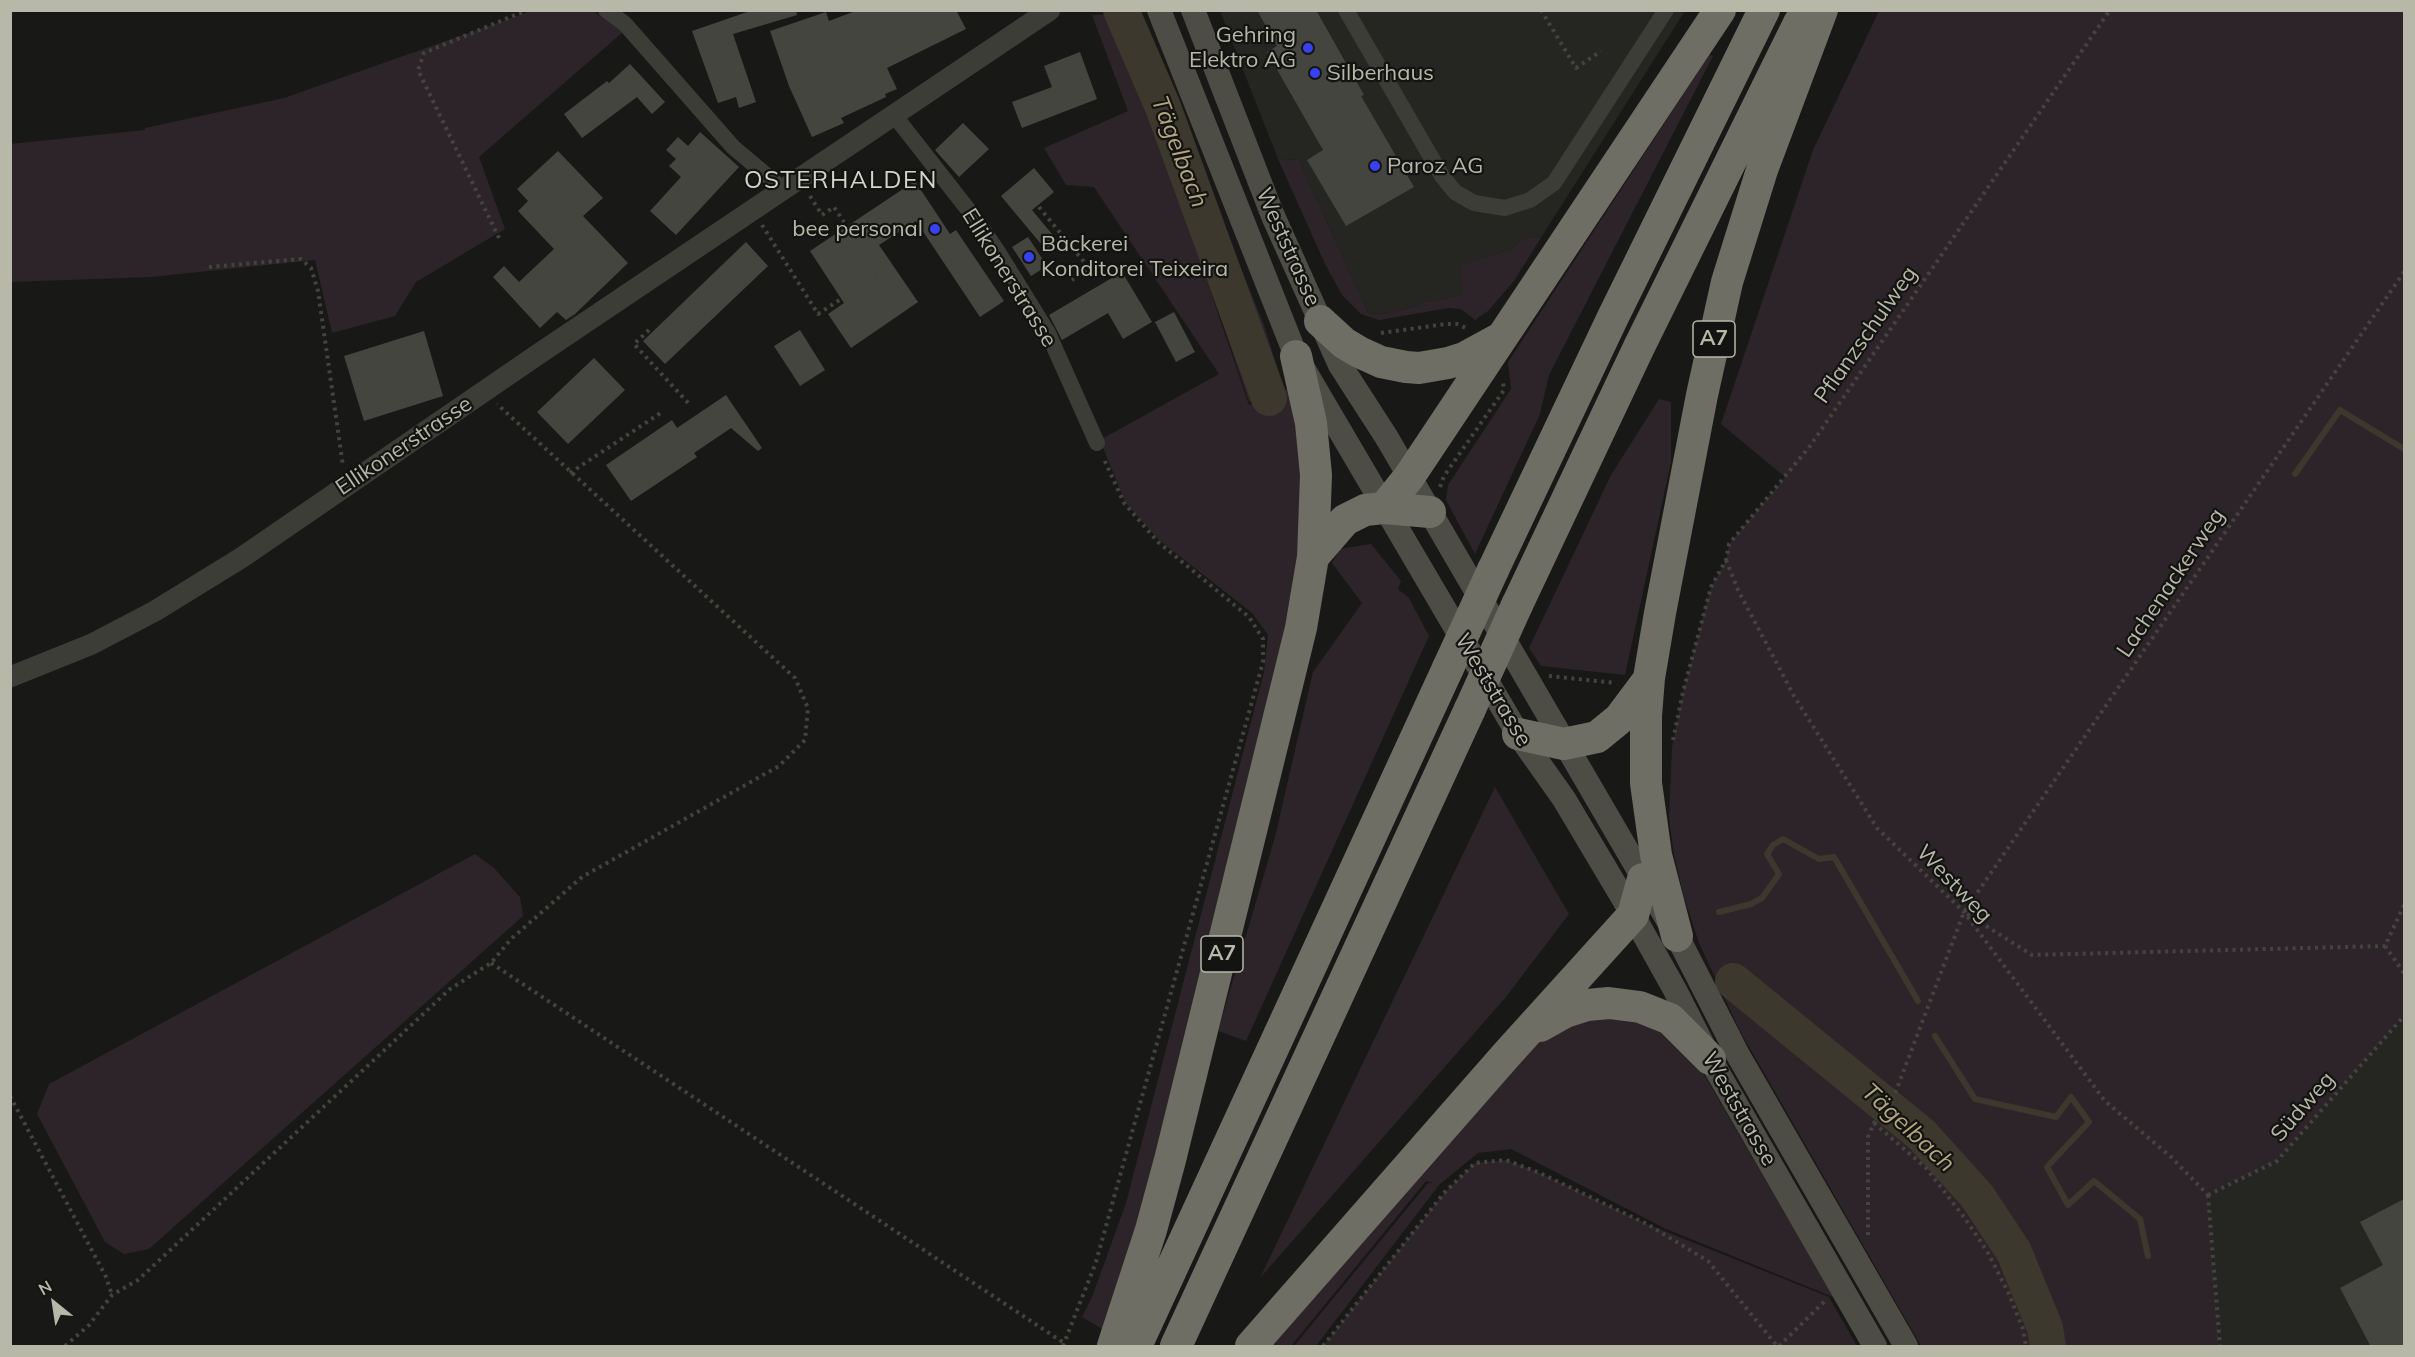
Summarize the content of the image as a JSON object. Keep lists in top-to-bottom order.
{
  "streets": {
    "highway": ["A7"],
    "main road": ["Weststrasse"],
    "street": ["Ellikonerstrasse"],
    "path": [
      "Pflanzschulweg",
      "Lachenackerweg",
      "Westweg",
      "Südweg"
    ]
  },
  "crossings": [
    ["Weststrasse", "A7"],
    ["Pflanzschulweg", "Westweg"],
    ["Lachenackerweg", "Westweg"],
    ["Westweg", "Südweg"]
  ],
  "districts": ["OSTERHALDEN"],
  "water": ["Tägelbach"],
  "places": [
    "Gehring Elektro AG",
    "Silberhaus",
    "Paroz AG",
    "bee personal",
    "Bäckerei Konditorei Teixeira"
  ],
  "north": "top left"
}
